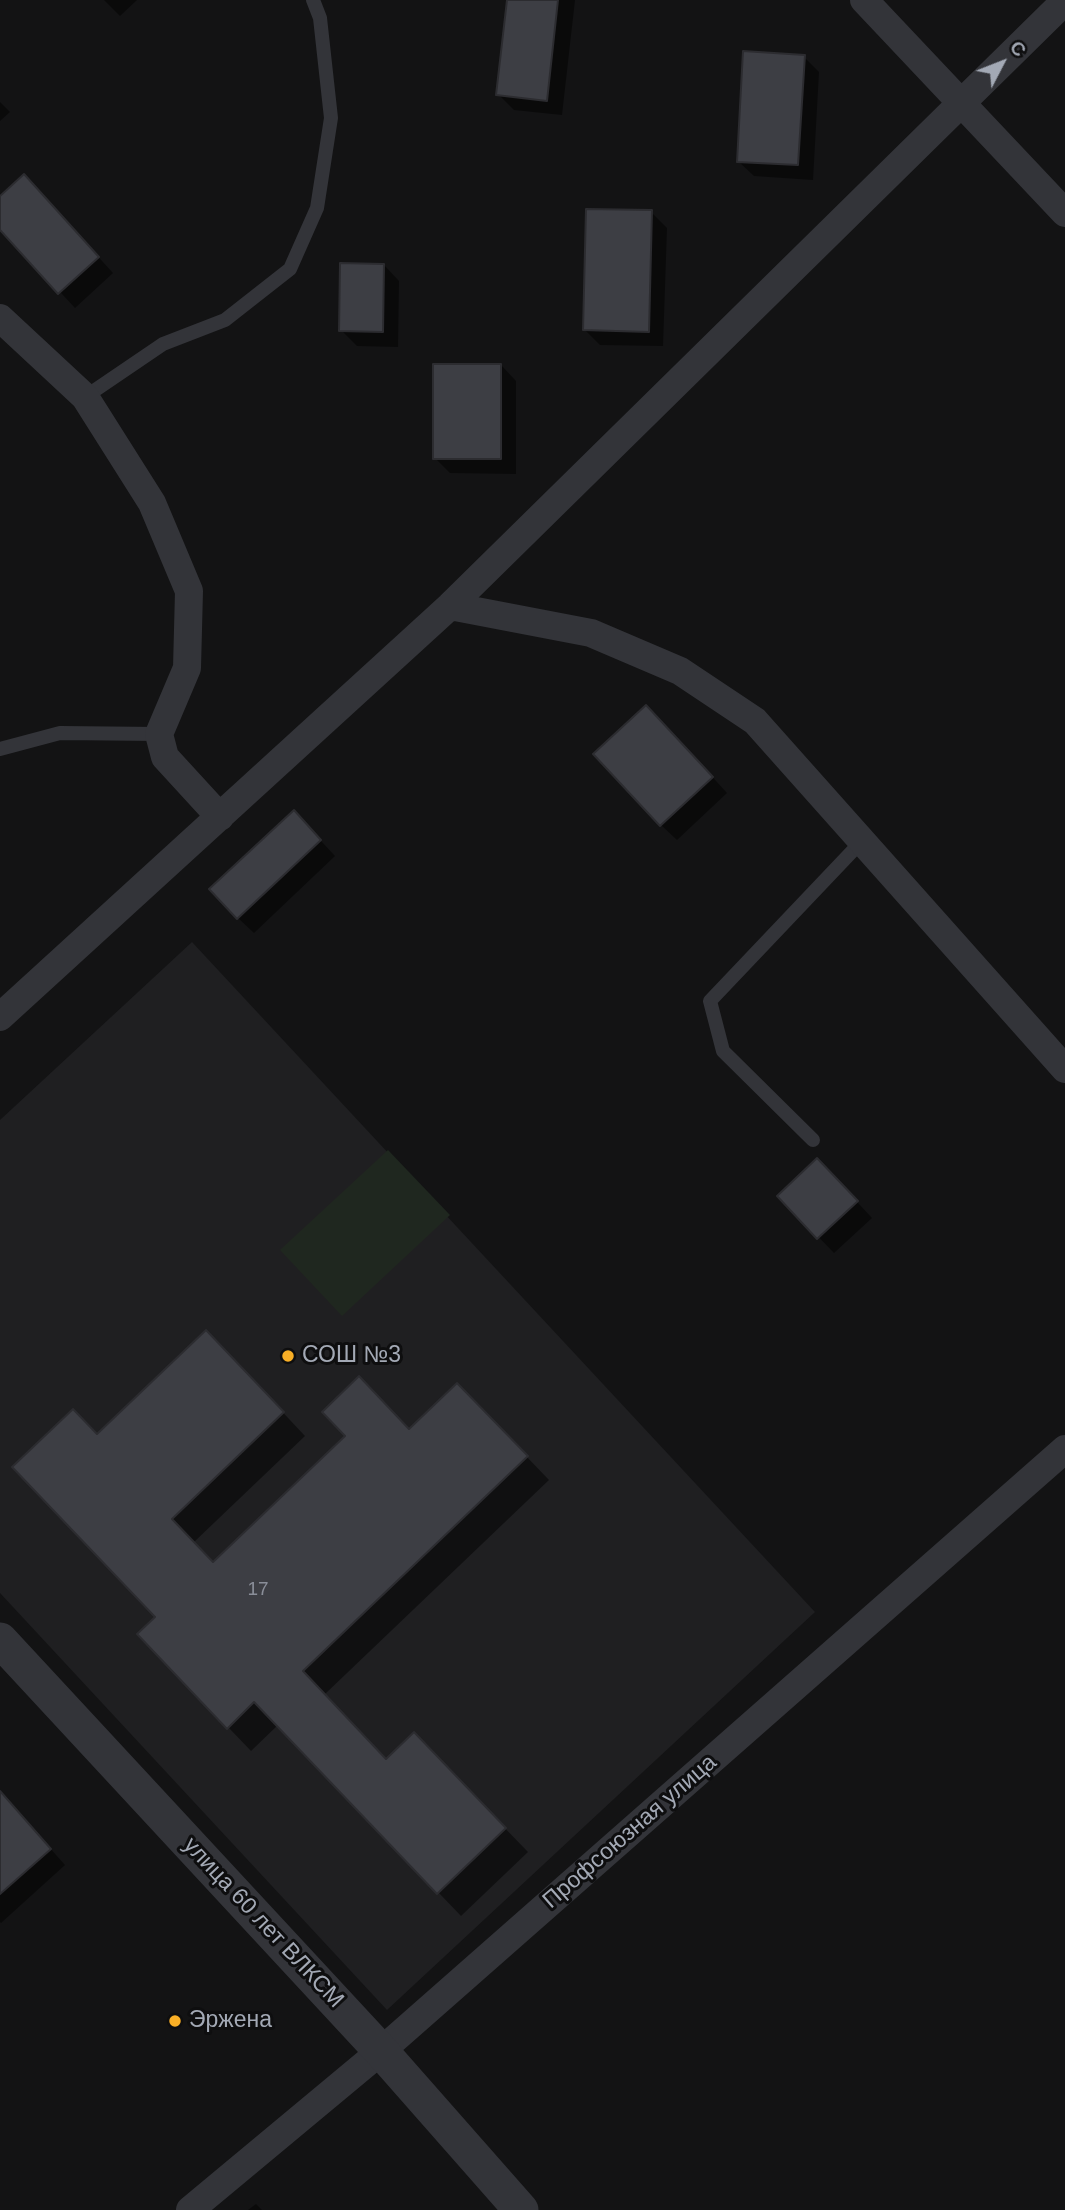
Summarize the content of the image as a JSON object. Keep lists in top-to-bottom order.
{
  "streets": {
    "street": ["Профсоюзная улица", "улица 60 лет ВЛКСМ"]
  },
  "crossings": [
    ["Профсоюзная улица", "улица 60 лет ВЛКСМ"]
  ],
  "places": ["СОШ №3", "Эржена"],
  "house_numbers": ["17"],
  "north": "top right"
}
